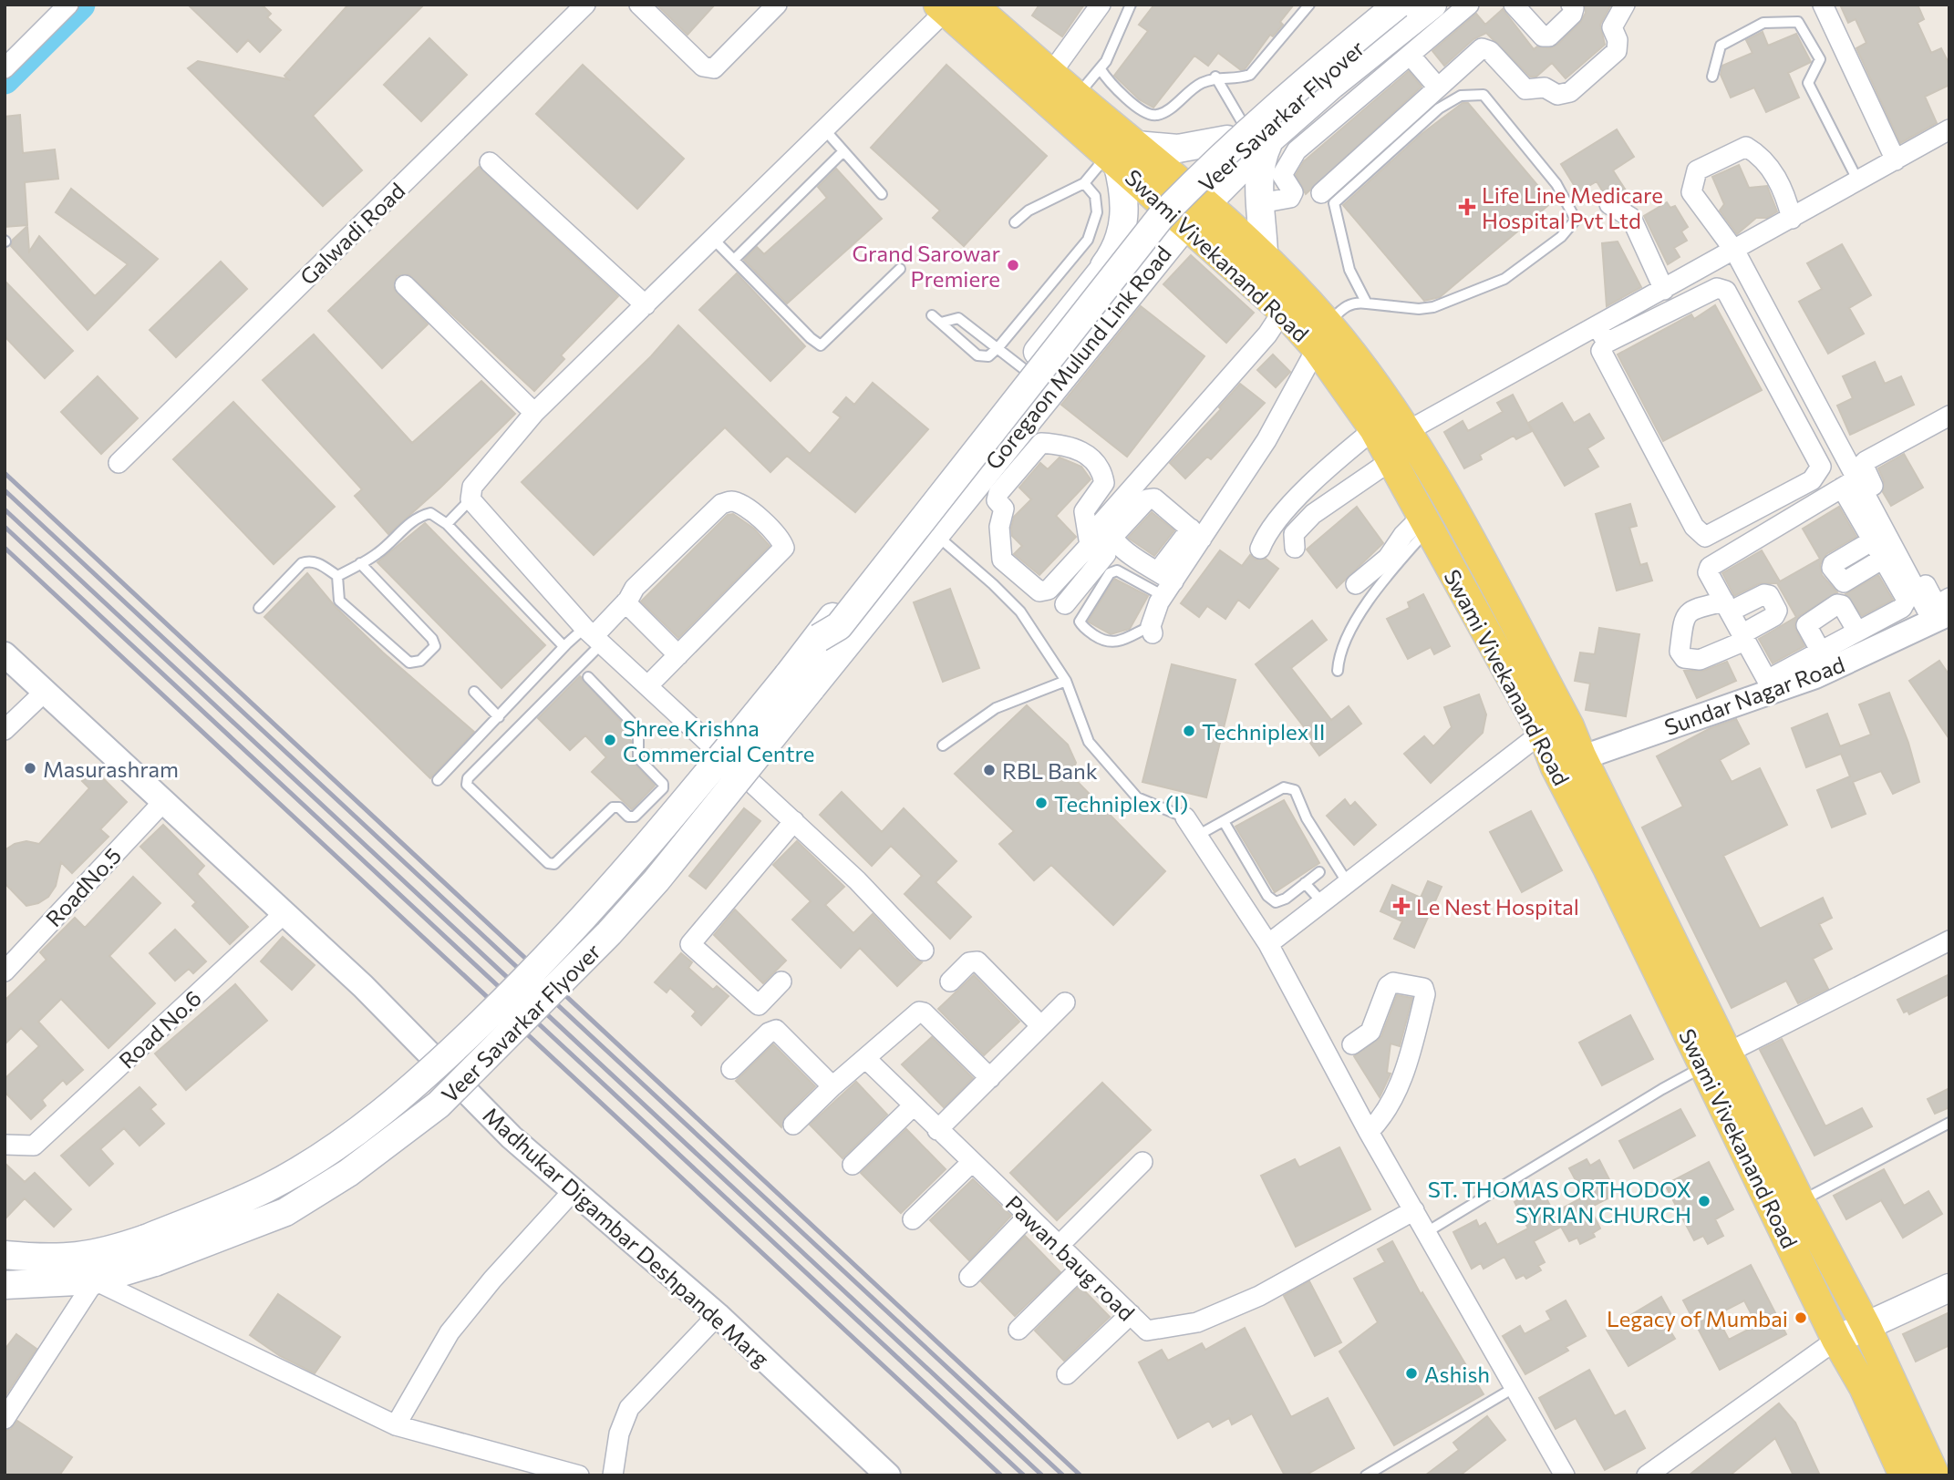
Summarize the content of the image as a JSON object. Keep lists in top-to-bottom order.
{
  "streets": {
    "main road": ["Veer Savarkar Flyover", "Swami Vivekanand Road", "Goregaon Mulund Link Road"],
    "street": [
      "Galwadi Road",
      "Sundar Nagar Road",
      "RoadNo.5",
      "Road No.6",
      "Madhukar Digambar Deshpande Marg",
      "Pawan baug road"
    ]
  },
  "crossings": [
    ["Veer Savarkar Flyover", "Goregaon Mulund Link Road"],
    ["Swami Vivekanand Road", "Goregaon Mulund Link Road"],
    ["Swami Vivekanand Road", "Sundar Nagar Road"],
    ["RoadNo.5", "Madhukar Digambar Deshpande Marg"],
    ["Road No.6", "Madhukar Digambar Deshpande Marg"]
  ],
  "places": {
    "health": ["Life Line Medicare Hospital Pvt Ltd", "Le Nest Hospital"],
    "other": [
      "Grand Sarowar Premiere",
      "Techniplex II",
      "Shree Krishna Commercial Centre",
      "Masurashram",
      "RBL Bank",
      "Techniplex (I)",
      "ST. THOMAS ORTHODOX SYRIAN CHURCH",
      "Legacy of Mumbai",
      "Ashish"
    ]
  }
}
